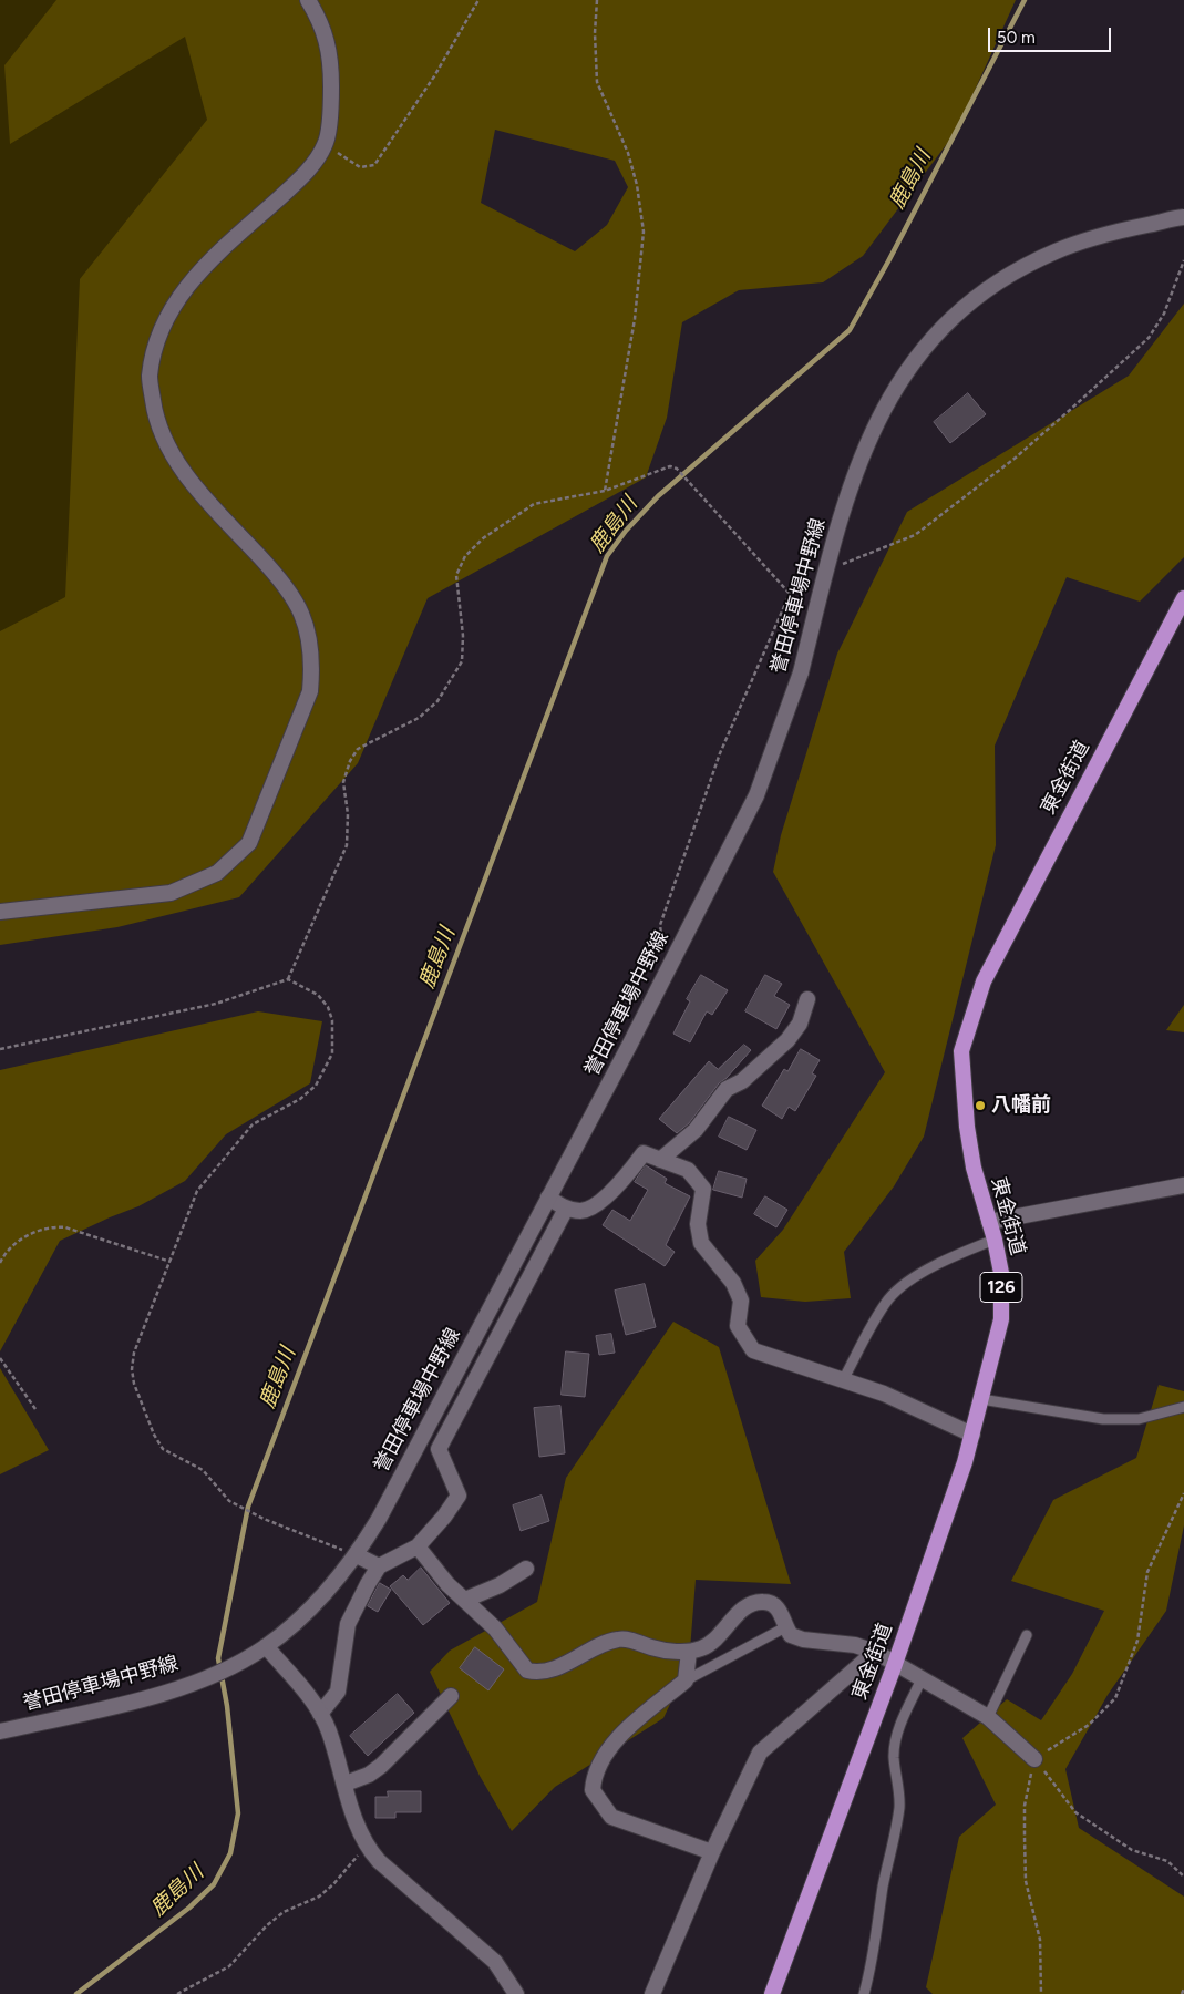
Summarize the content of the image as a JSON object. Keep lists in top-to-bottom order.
{
  "streets": {
    "highway": ["東金街道", "126"],
    "street": ["誉田停車場中野線"]
  },
  "water": ["鹿島川"],
  "places": ["八幡前"],
  "scale_bar": "50 m"
}
